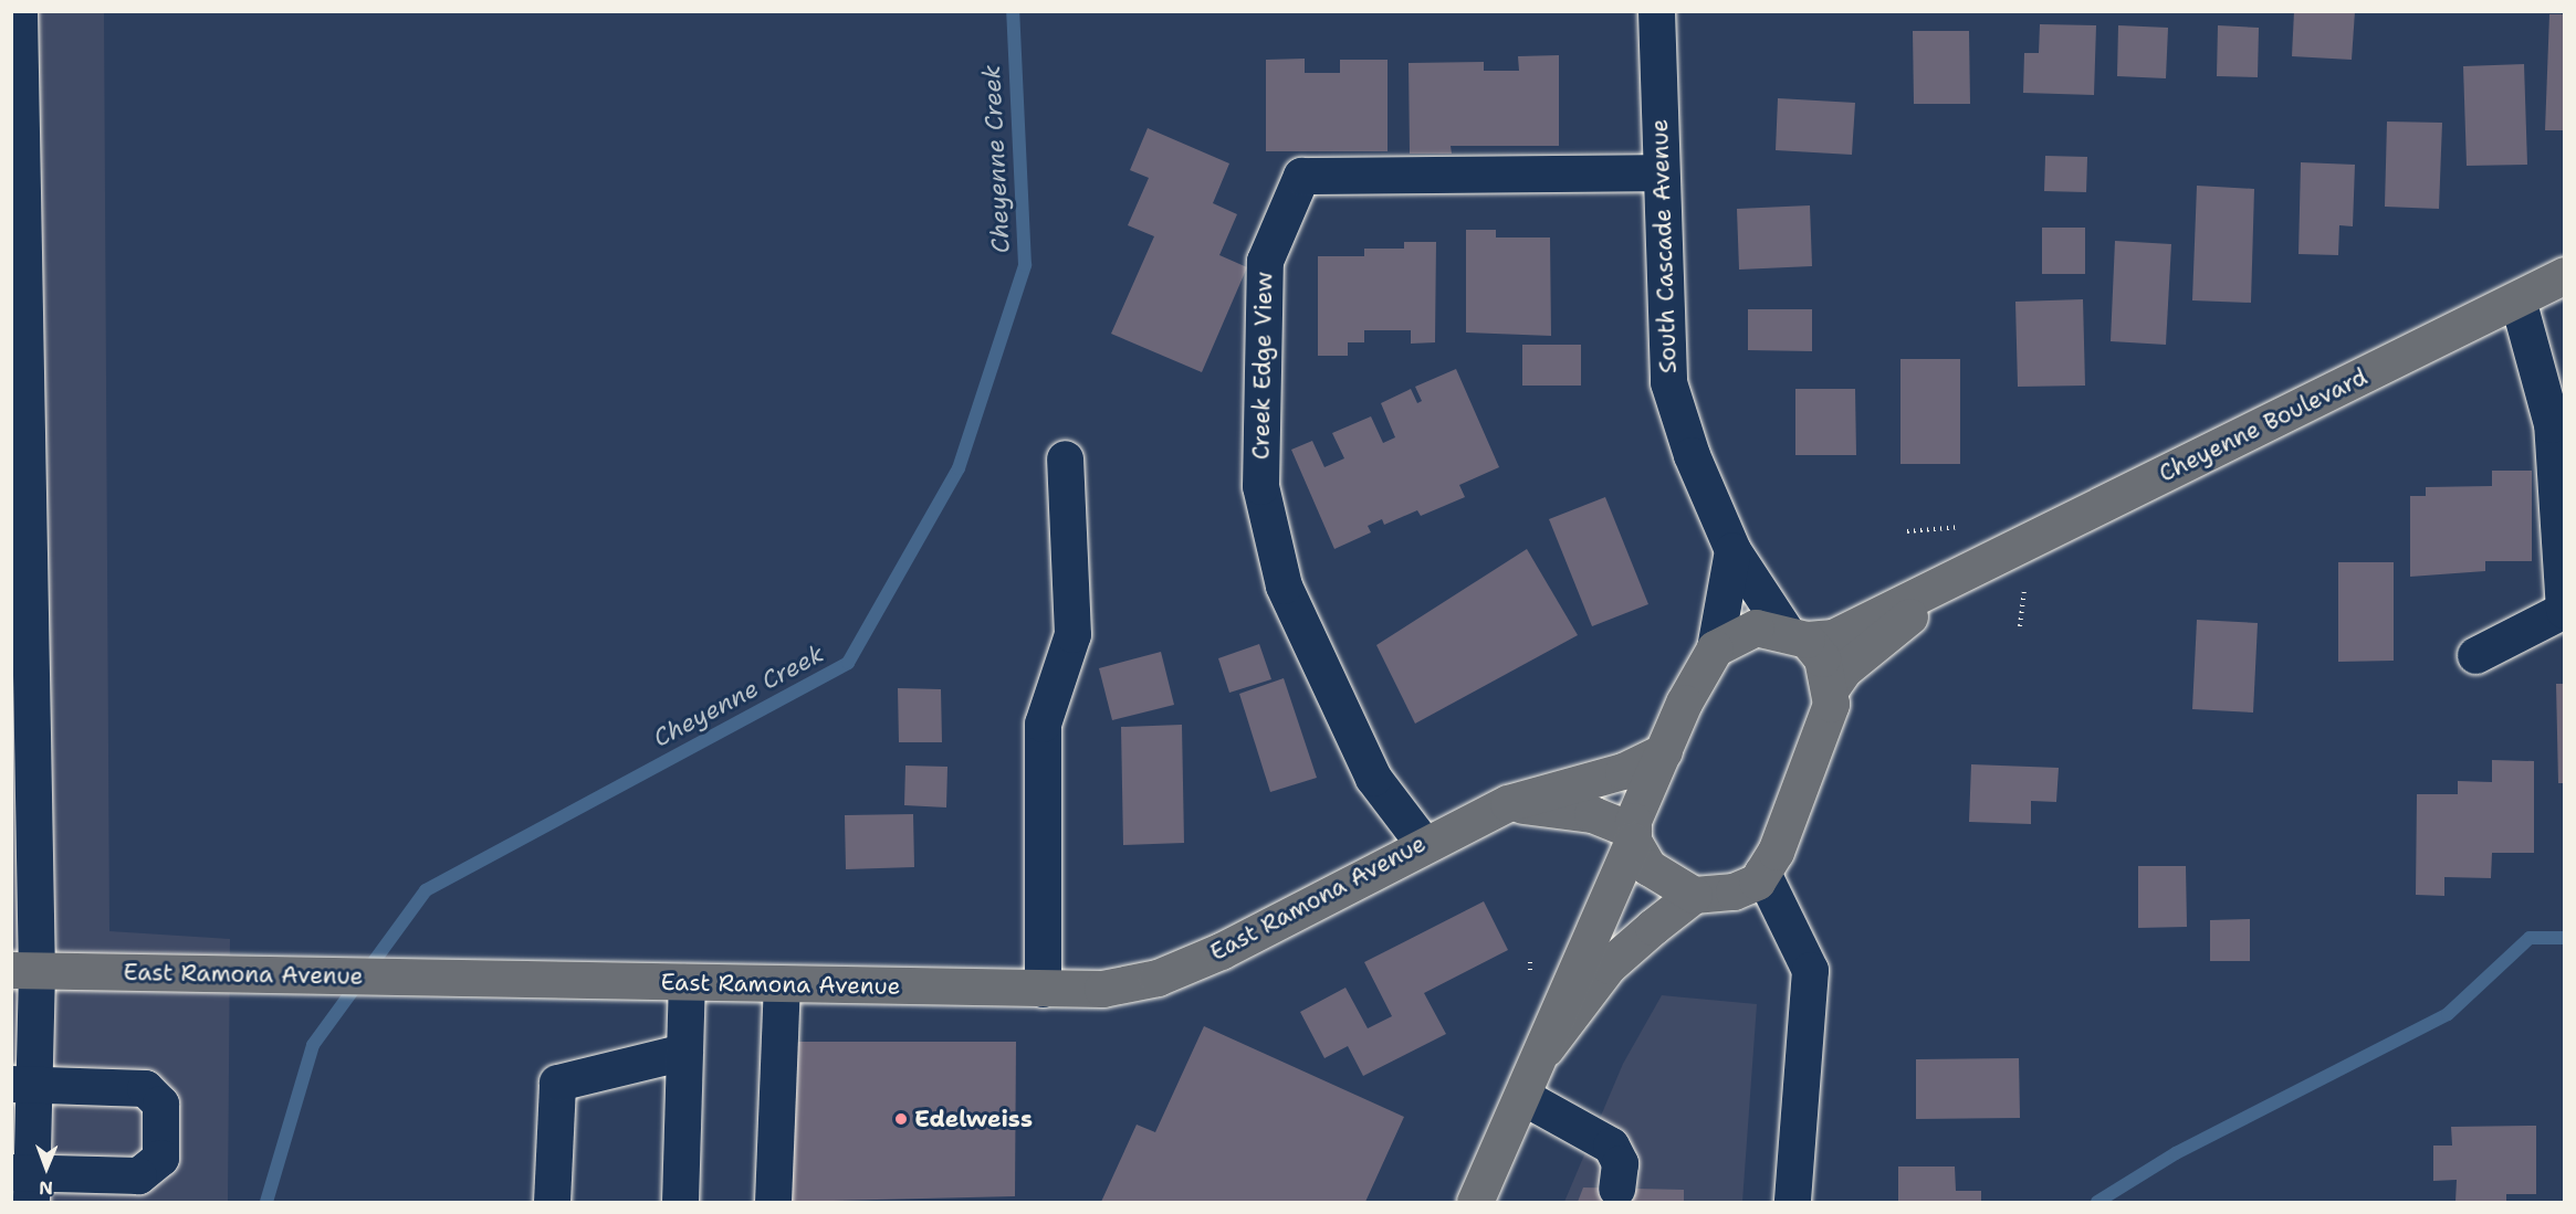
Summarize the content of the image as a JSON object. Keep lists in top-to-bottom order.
{
  "streets": {
    "main road": ["Cheyenne Boulevard", "East Ramona Avenue"],
    "street": ["South Cascade Avenue", "Creek Edge View"]
  },
  "crossings": [
    ["South Cascade Avenue", "Creek Edge View"],
    ["Creek Edge View", "East Ramona Avenue"]
  ],
  "water": ["Cheyenne Creek"],
  "places": ["Edelweiss"],
  "north": "bottom"
}
